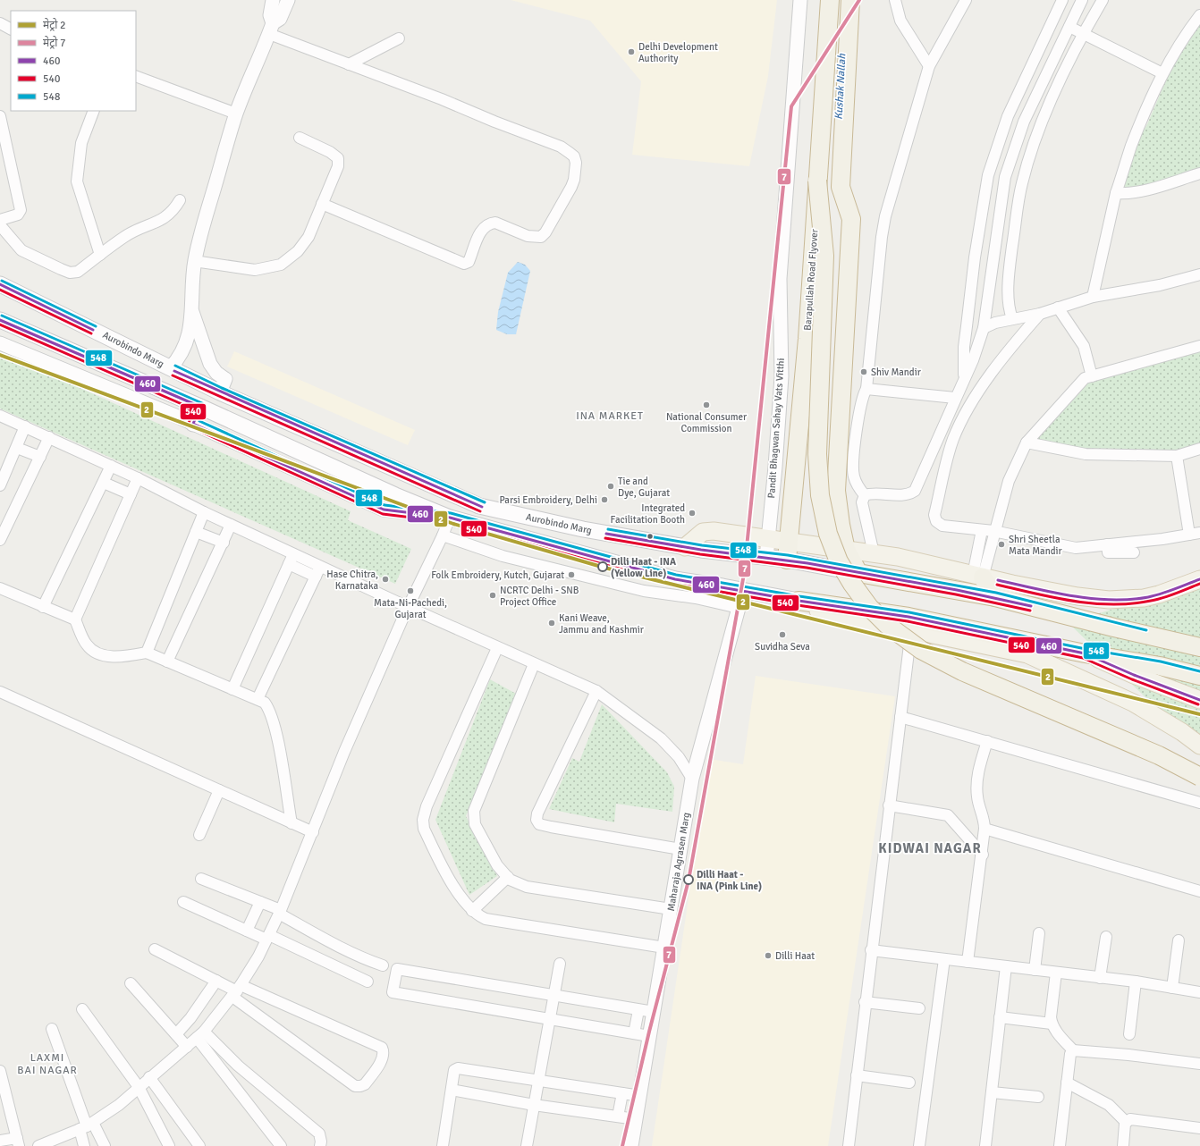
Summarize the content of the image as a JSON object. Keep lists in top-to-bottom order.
{
  "streets": {
    "highway": ["Barapullah Road Flyover", "Aurobindo Marg"],
    "street": ["Pandit Bhagwan Sahay Vats Vitthi", "Maharaja Agrasen Marg"]
  },
  "crossings": [
    ["Barapullah Road Flyover", "Aurobindo Marg"],
    ["Aurobindo Marg", "Pandit Bhagwan Sahay Vats Vitthi"]
  ],
  "districts": ["INA MARKET", "KIDWAI NAGAR", "LAXMI BAI NAGAR"],
  "water": ["Kushak Nallah"],
  "places": [
    "Delhi Development Authority",
    "Shiv Mandir",
    "National Consumer Commission",
    "Tie and Dye, Gujarat",
    "Parsi Embroidery, Delhi",
    "Integrated Facilitation Booth",
    "Shri Sheetla Mata Mandir",
    "Dilli Haat - INA (Yellow Line)",
    "Folk Embroidery, Kutch, Gujarat",
    "Hase Chitra, Karnataka",
    "Mata-Ni-Pachedi, Gujarat",
    "NCRTC Delhi - SNB Project Office",
    "Kani Weave, Jammu and Kashmir",
    "Suvidha Seva",
    "Dilli Haat - INA (Pink Line)",
    "Dilli Haat"
  ],
  "lines": [
    "metro line 7",
    "transit line 548",
    "transit line 460",
    "transit line 540",
    "metro line 2"
  ],
  "legend": [
    "मेट्रो 2",
    "मेट्रो 7",
    "460",
    "540",
    "548"
  ]
}
